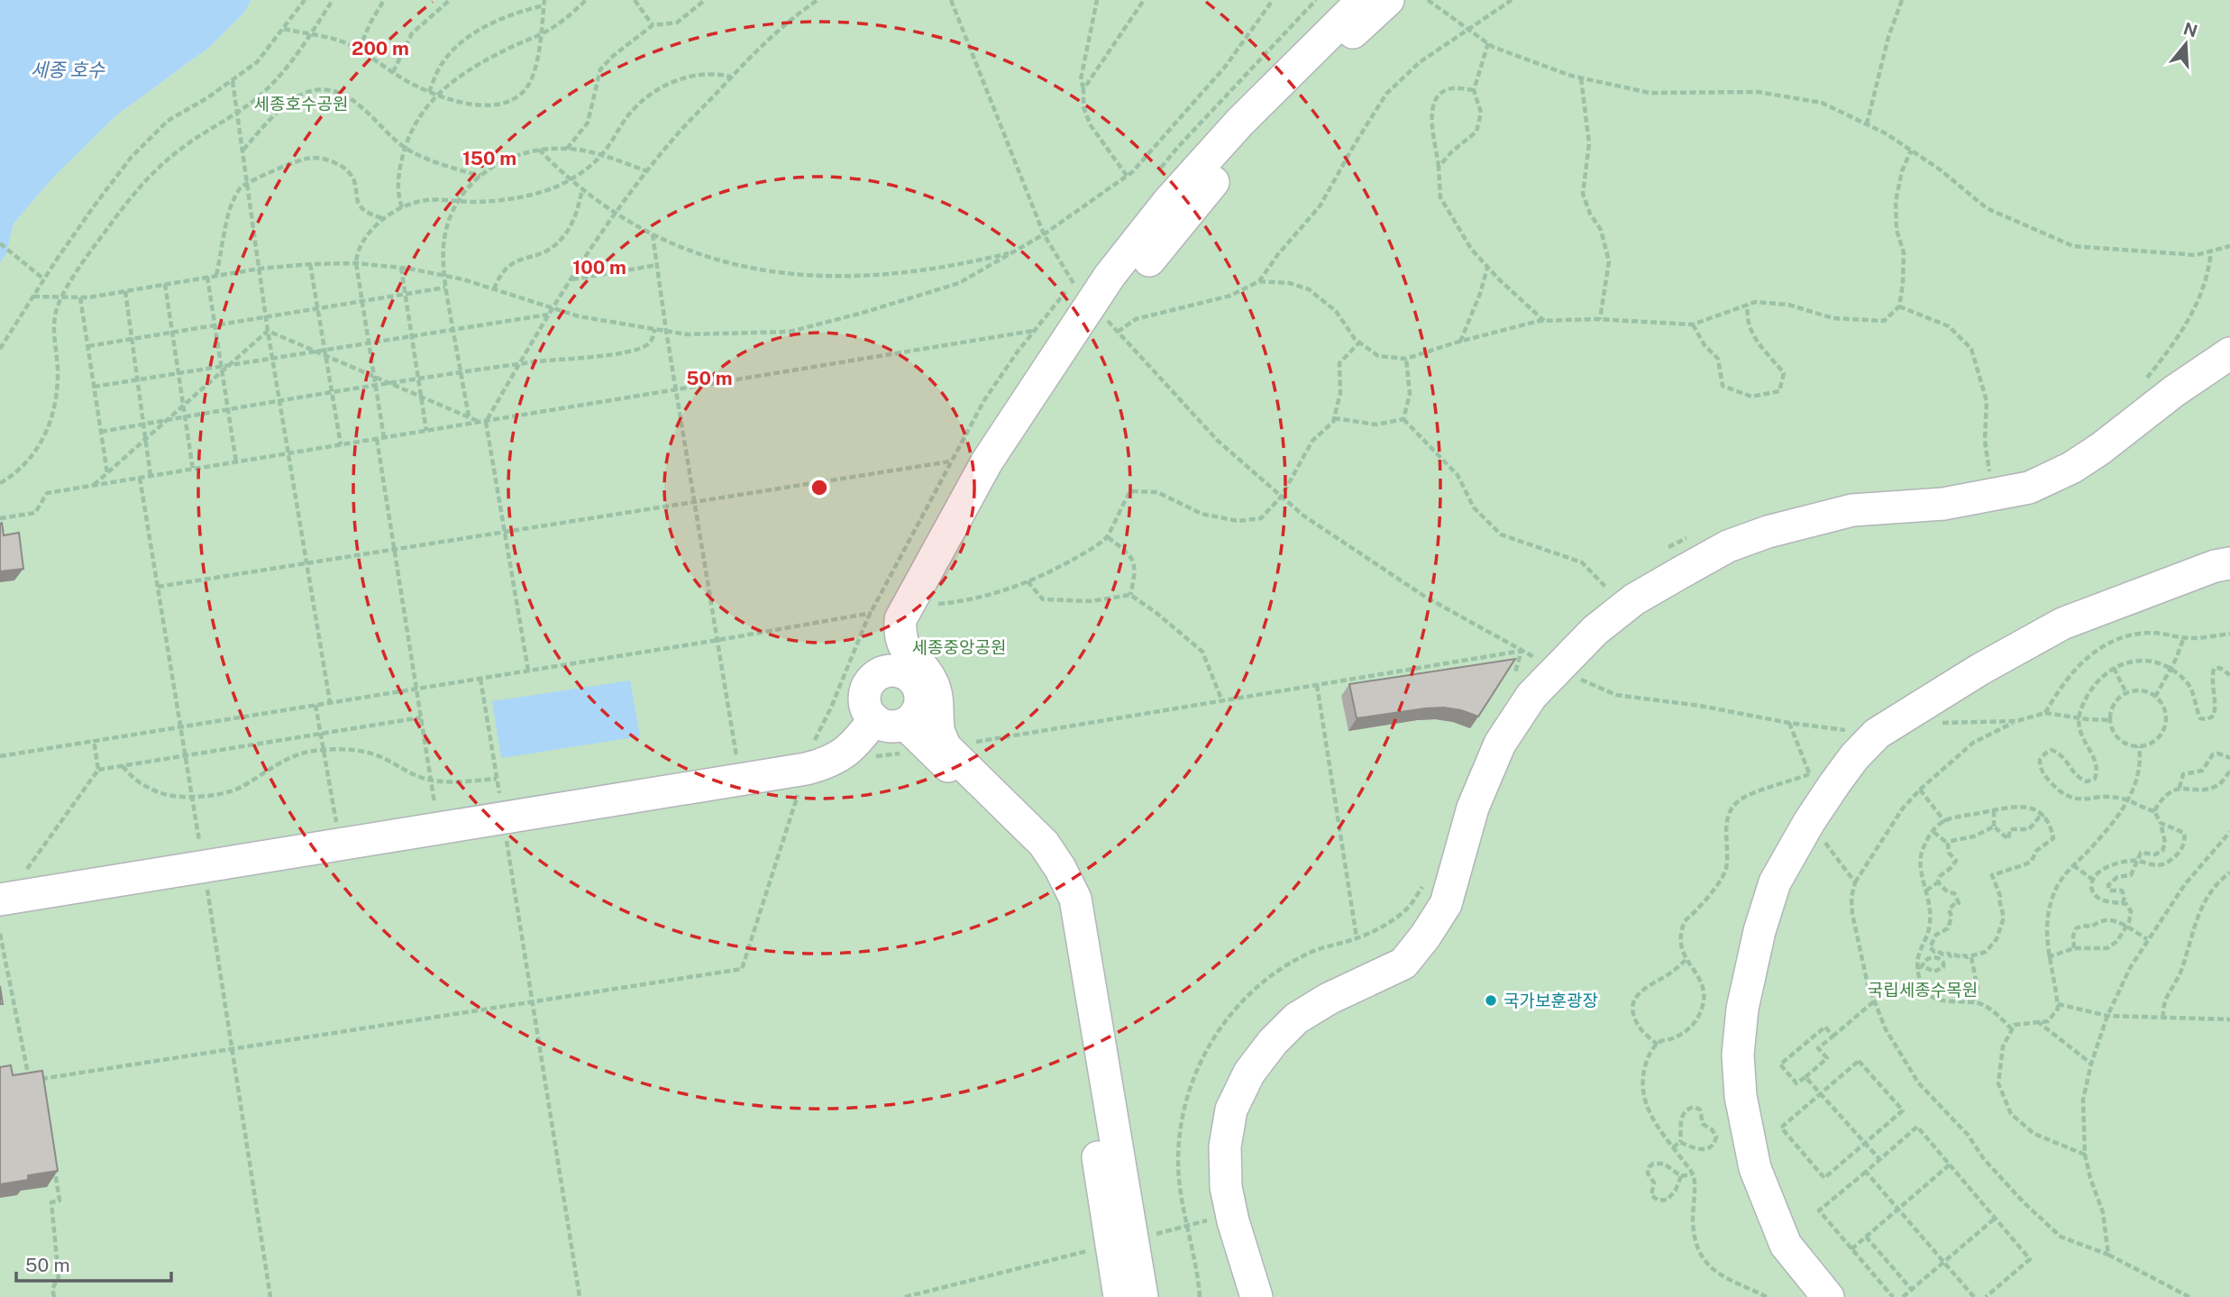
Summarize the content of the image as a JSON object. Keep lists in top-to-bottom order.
{
  "water": ["세종 호수"],
  "parks": ["세종호수공원", "세종중앙공원", "국립세종수목원"],
  "places": ["국가보훈광장"],
  "scale_bar": "50 m",
  "north": "top",
  "rings": [
    "200 m",
    "150 m",
    "100 m",
    "50 m"
  ]
}
